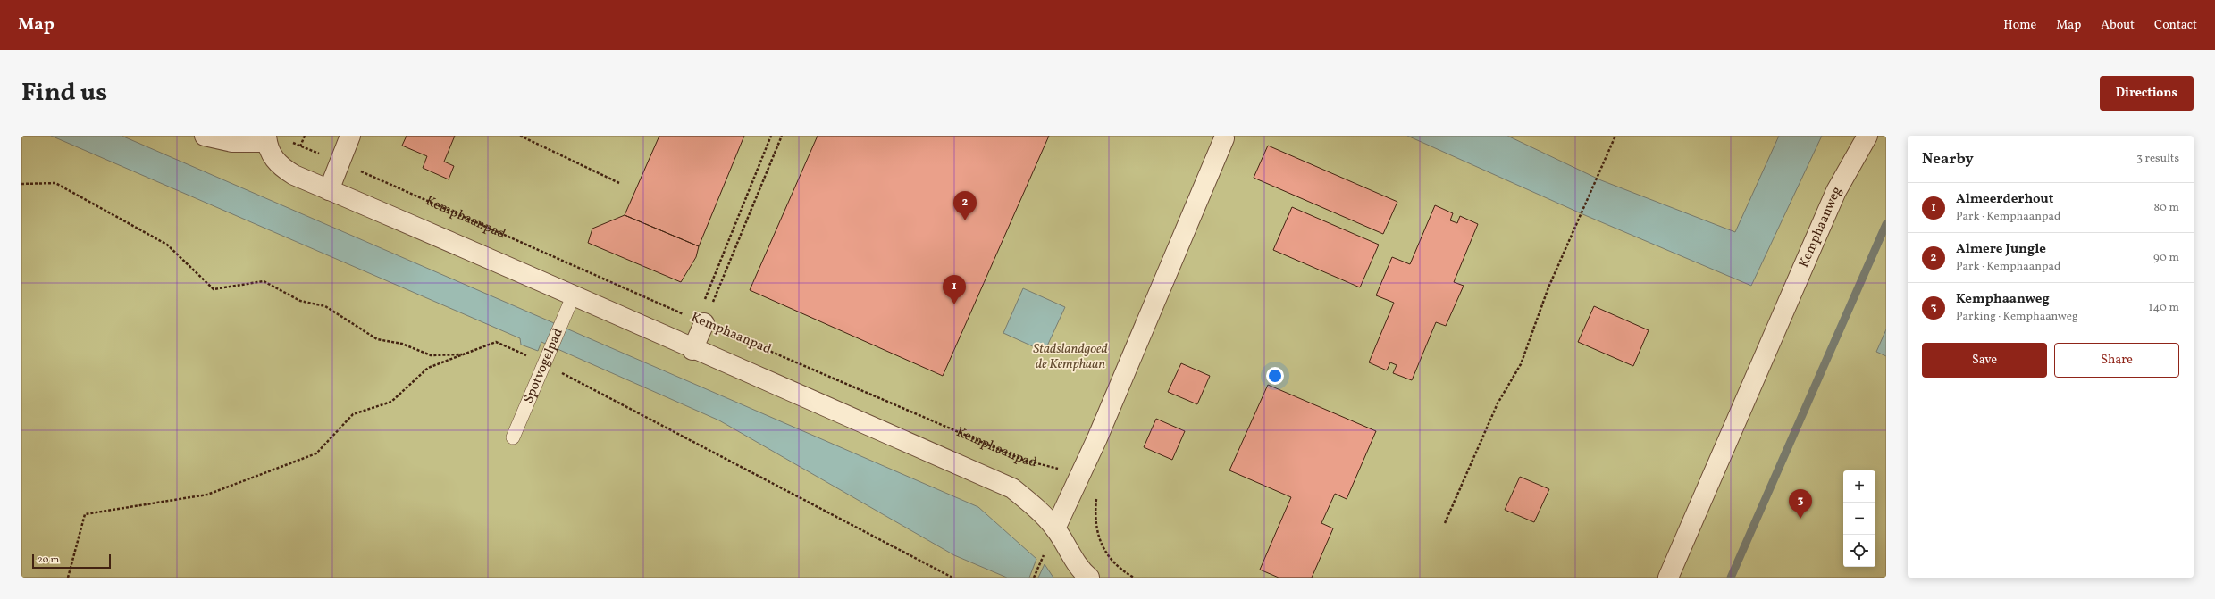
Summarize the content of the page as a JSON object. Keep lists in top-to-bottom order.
{
  "streets": {
    "street": ["Kemphaanpad", "Kemphaanweg"],
    "lane": ["Spotvogelpad"]
  },
  "crossings": [
    ["Kemphaanpad", "Spotvogelpad"]
  ],
  "parks": ["Stadslandgoed de Kemphaan"],
  "scale_bar": "20 m",
  "page": {
    "header": "Map",
    "nav": [
      "Home",
      "Map",
      "About",
      "Contact"
    ],
    "title": "Find us",
    "buttons": [
      "Directions",
      ["Save", "Share"]
    ],
    "heading": ["Nearby", "3 results"],
    "list": [
      {
        "mark": "1",
        "name": "Almeerderhout",
        "note": "Park · Kemphaanpad",
        "value": "80 m"
      },
      {
        "mark": "2",
        "name": "Almere Jungle",
        "note": "Park · Kemphaanpad",
        "value": "90 m"
      },
      {
        "mark": "3",
        "name": "Kemphaanweg",
        "note": "Parking · Kemphaanweg",
        "value": "140 m"
      }
    ],
    "pins": ["2", "1", "3"],
    "map_buttons": ["+", "−"],
    "scale": "20 m"
  }
}
